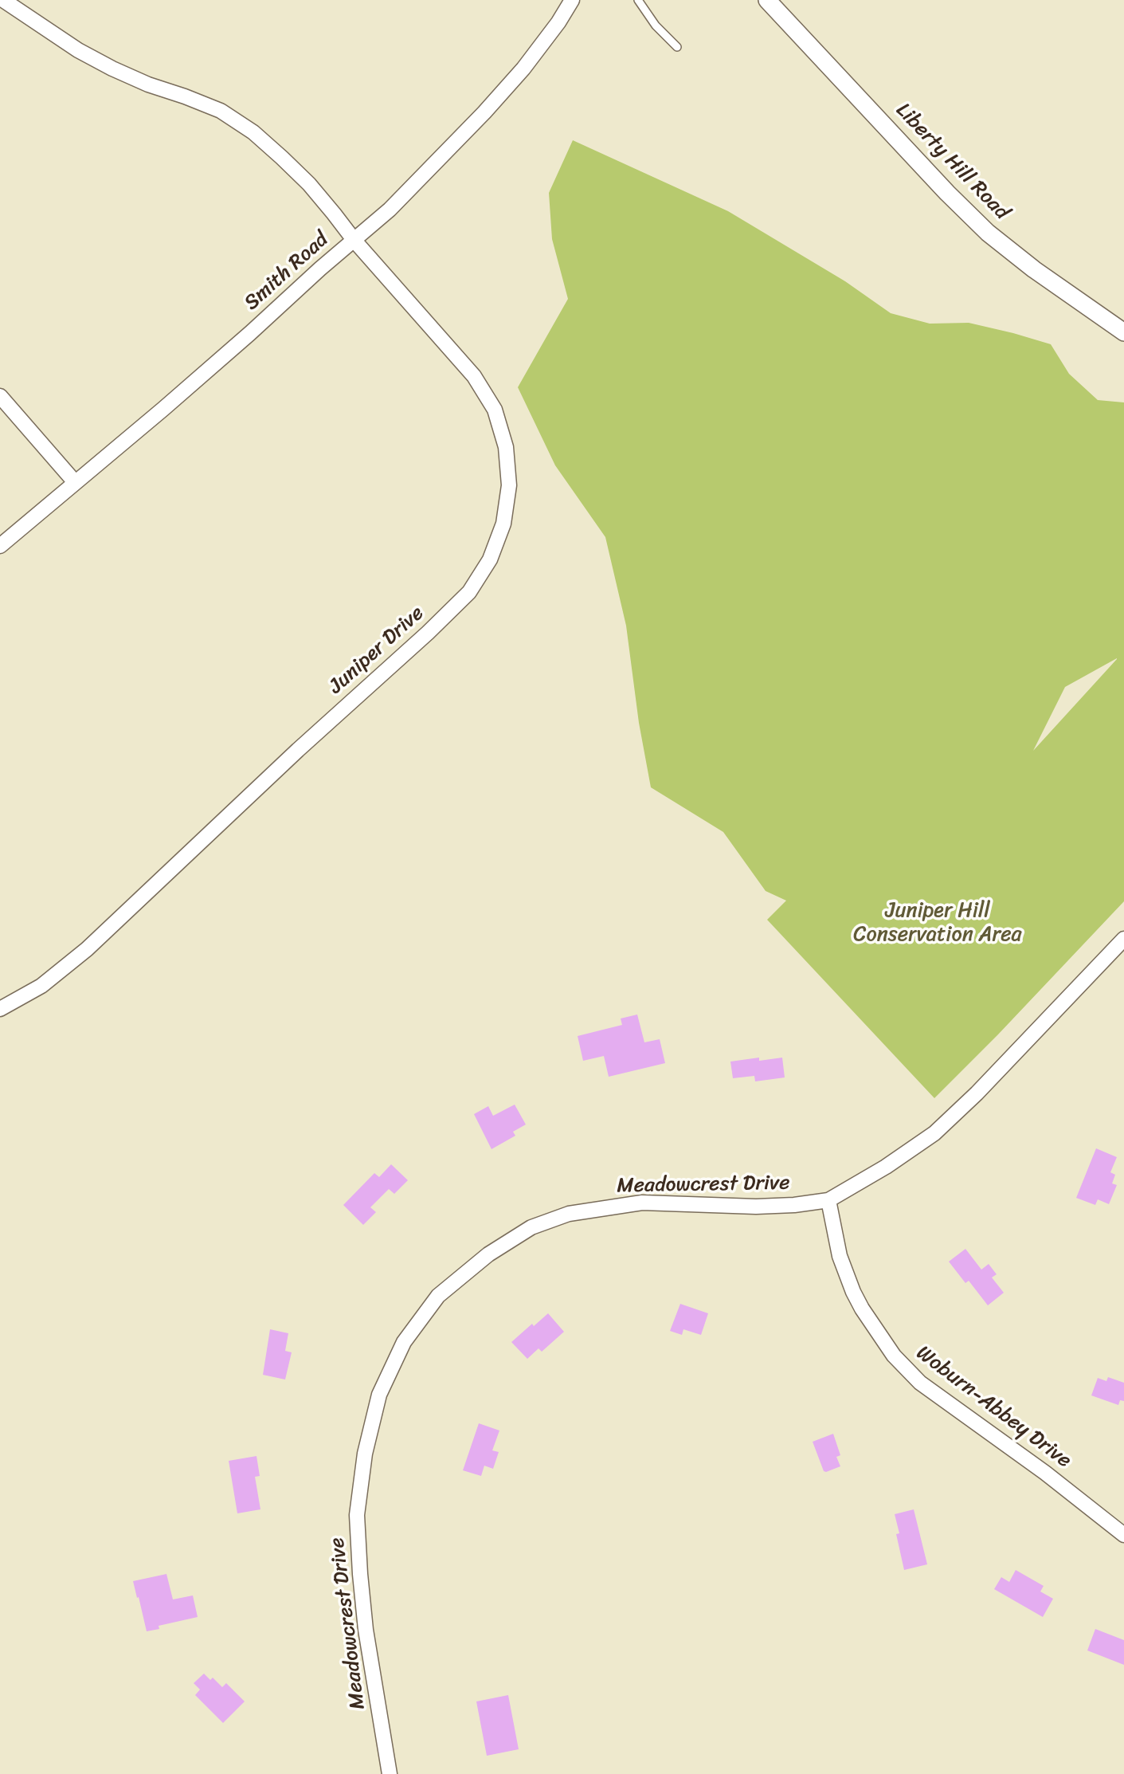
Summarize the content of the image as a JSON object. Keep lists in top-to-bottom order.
{
  "streets": {
    "street": [
      "Liberty Hill Road",
      "Smith Road",
      "Juniper Drive",
      "Meadowcrest Drive",
      "Woburn-Abbey Drive"
    ]
  },
  "crossings": [
    ["Smith Road", "Juniper Drive"],
    ["Meadowcrest Drive", "Woburn-Abbey Drive"]
  ],
  "parks": ["Juniper Hill Conservation Area"]
}
